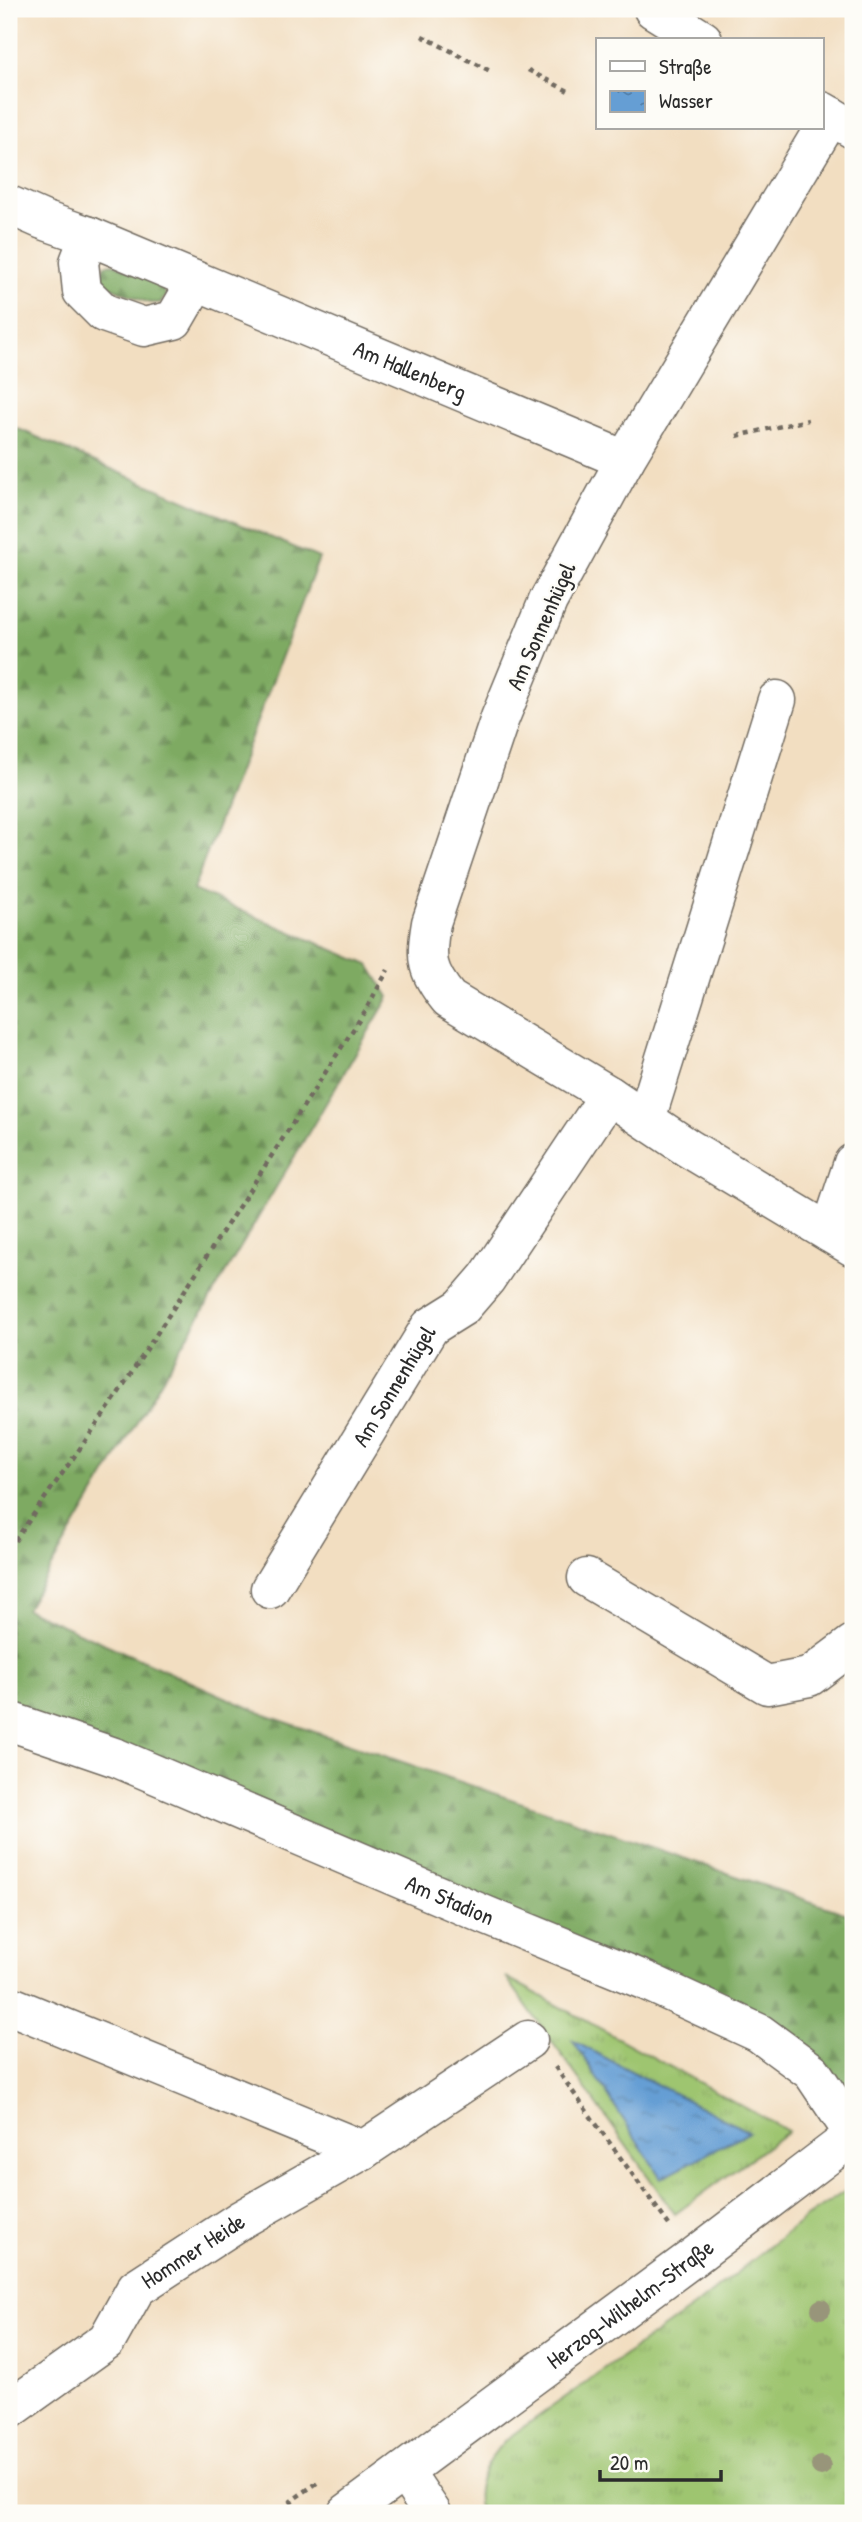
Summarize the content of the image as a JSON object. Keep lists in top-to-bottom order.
{
  "streets": {
    "street": [
      "Am Hallenberg",
      "Am Sonnenhügel",
      "Am Stadion",
      "Hommer Heide",
      "Herzog-Wilhelm-Straße"
    ]
  },
  "crossings": [
    ["Am Hallenberg", "Am Sonnenhügel"],
    ["Am Stadion", "Herzog-Wilhelm-Straße"]
  ],
  "legend": ["Straße", "Wasser"],
  "scale_bar": "20 m"
}
